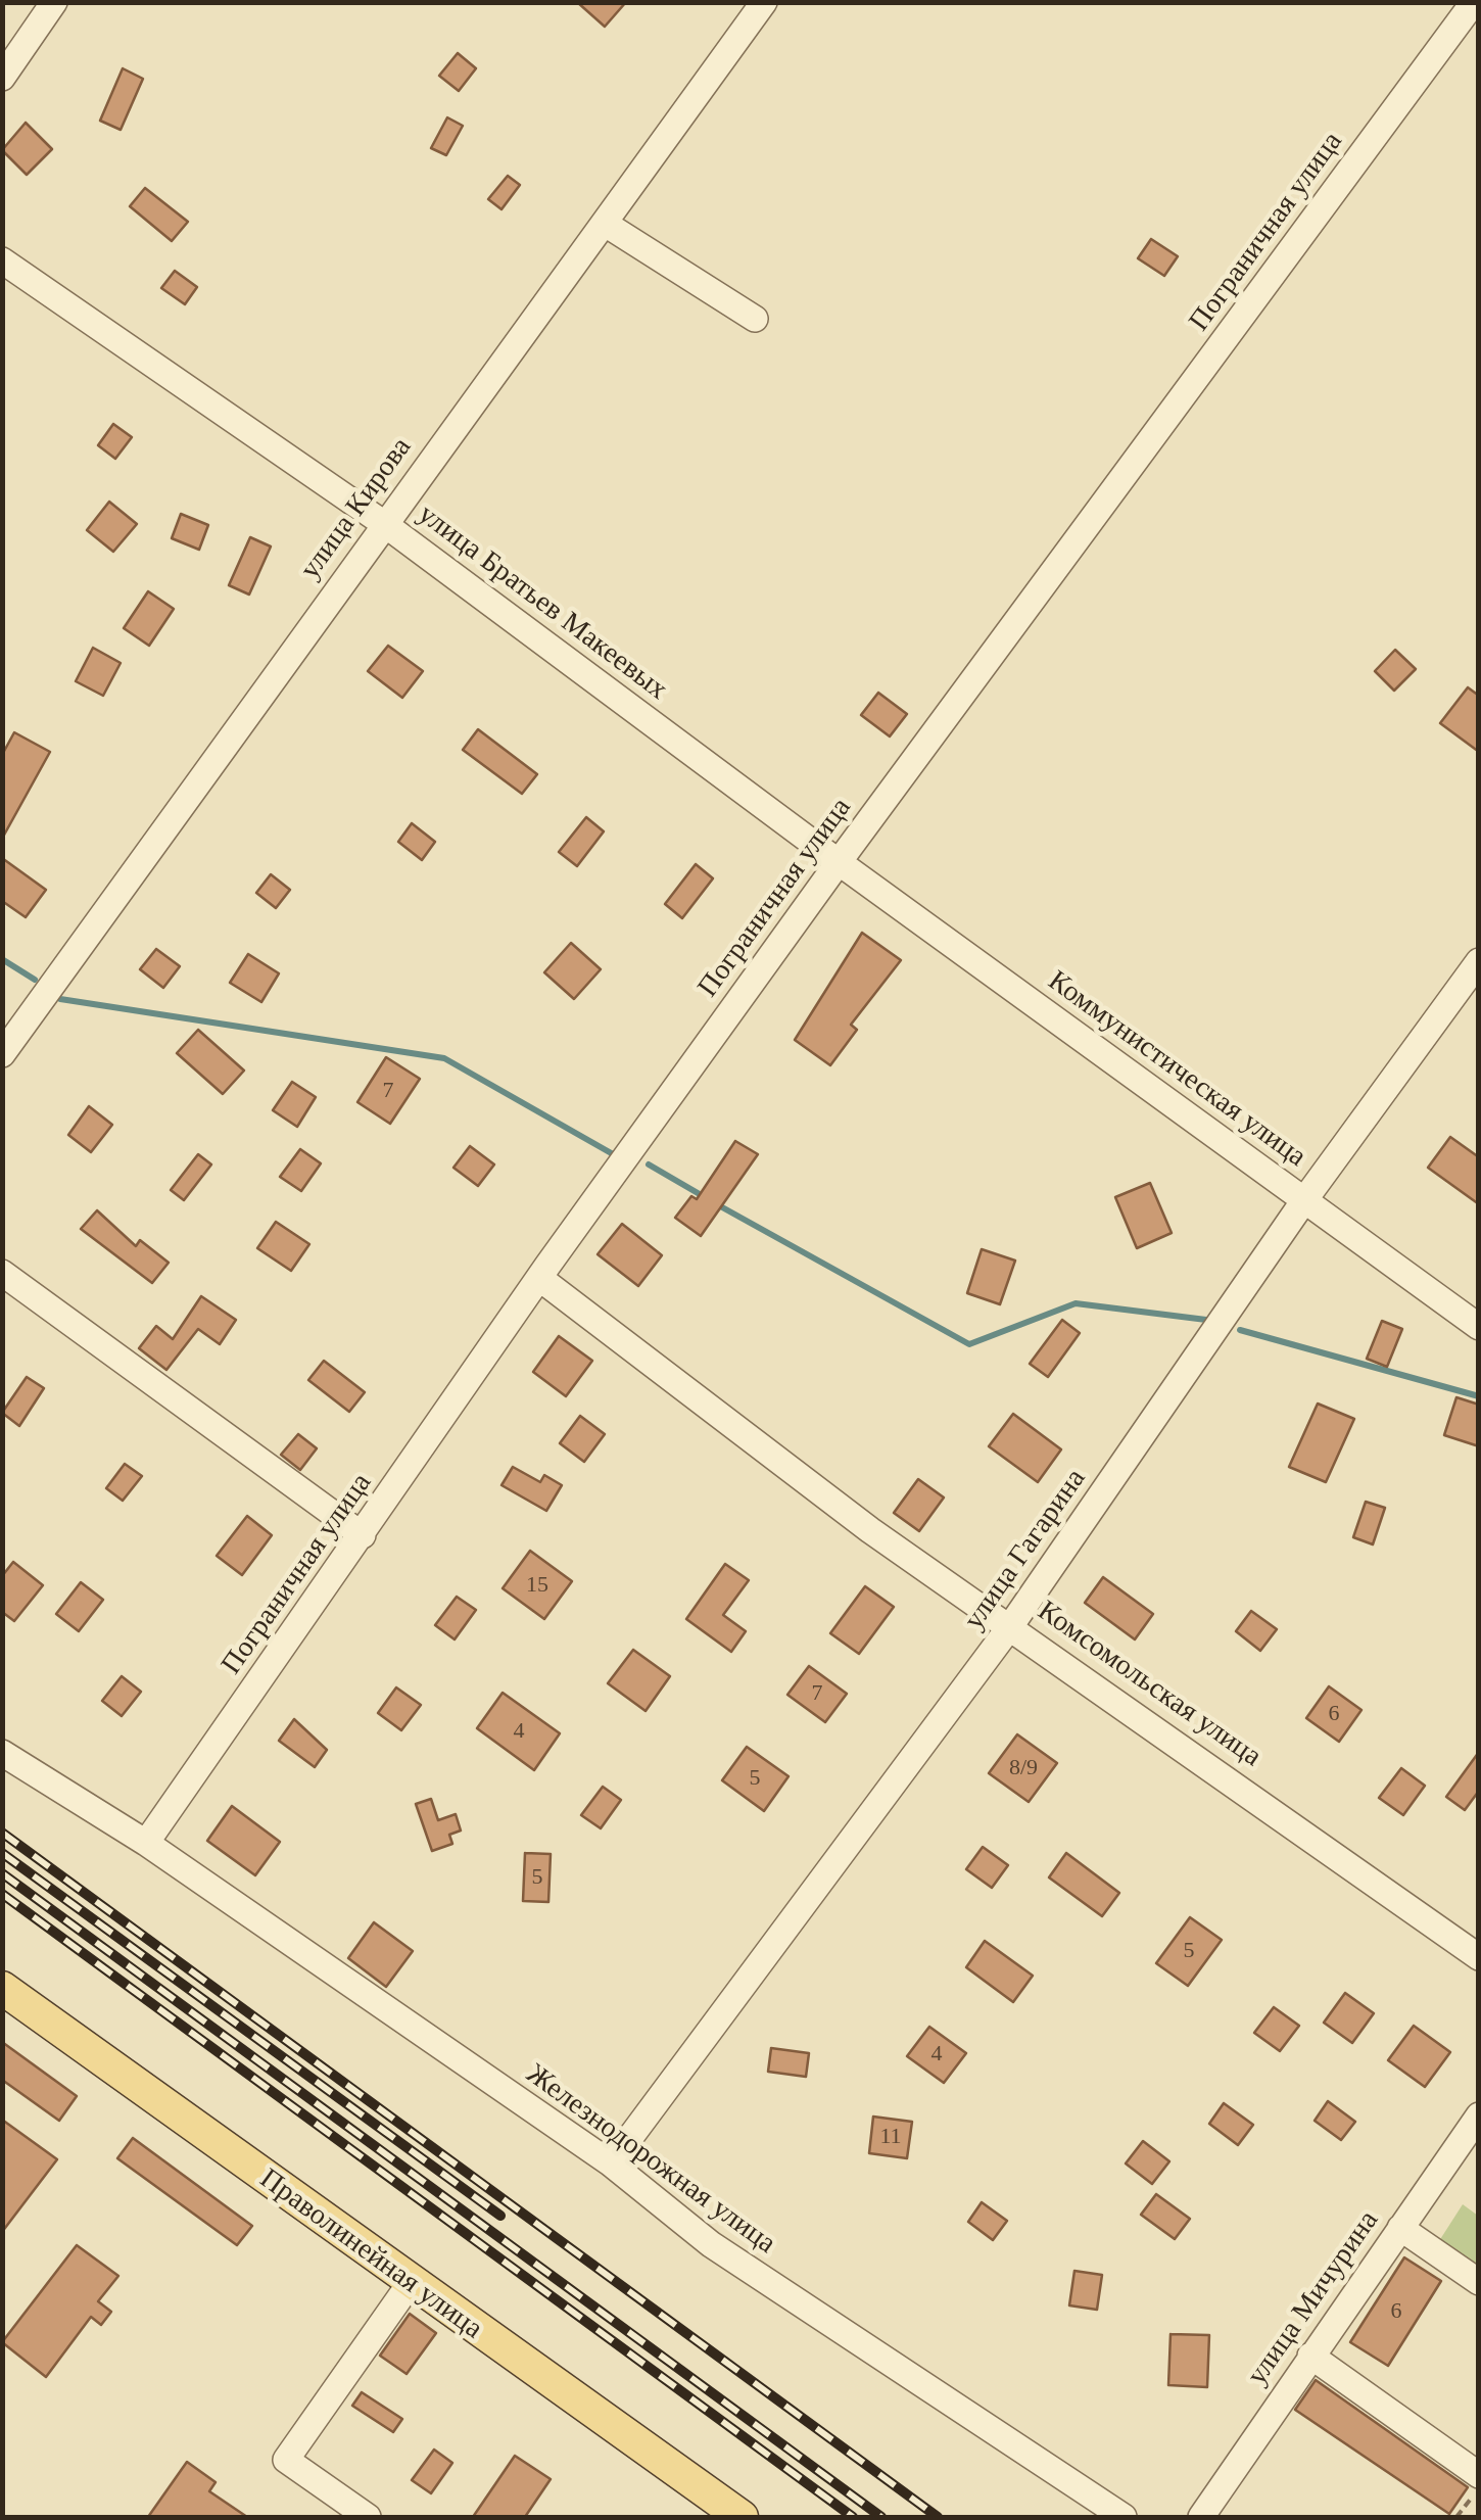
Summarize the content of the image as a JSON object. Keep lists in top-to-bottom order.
{
  "streets": {
    "main road": ["Праволинейная улица"],
    "street": [
      "Пограничная улица",
      "улица Кирова",
      "улица Братьев Макеевых",
      "Коммунистическая улица",
      "улица Гагарина",
      "Комсомольская улица",
      "Железнодорожная улица",
      "улица Мичурина"
    ]
  },
  "crossings": [
    ["Пограничная улица", "улица Братьев Макеевых"],
    ["Пограничная улица", "Коммунистическая улица"],
    ["Пограничная улица", "Комсомольская улица"],
    ["Пограничная улица", "Железнодорожная улица"],
    ["улица Кирова", "улица Братьев Макеевых"],
    ["улица Братьев Макеевых", "Коммунистическая улица"],
    ["Коммунистическая улица", "улица Гагарина"],
    ["улица Гагарина", "Комсомольская улица"],
    ["улица Гагарина", "Железнодорожная улица"]
  ],
  "house_numbers": [
    "7",
    "15",
    "7",
    "6",
    "4",
    "8/9",
    "5",
    "5",
    "5",
    "4",
    "11",
    "6"
  ]
}
